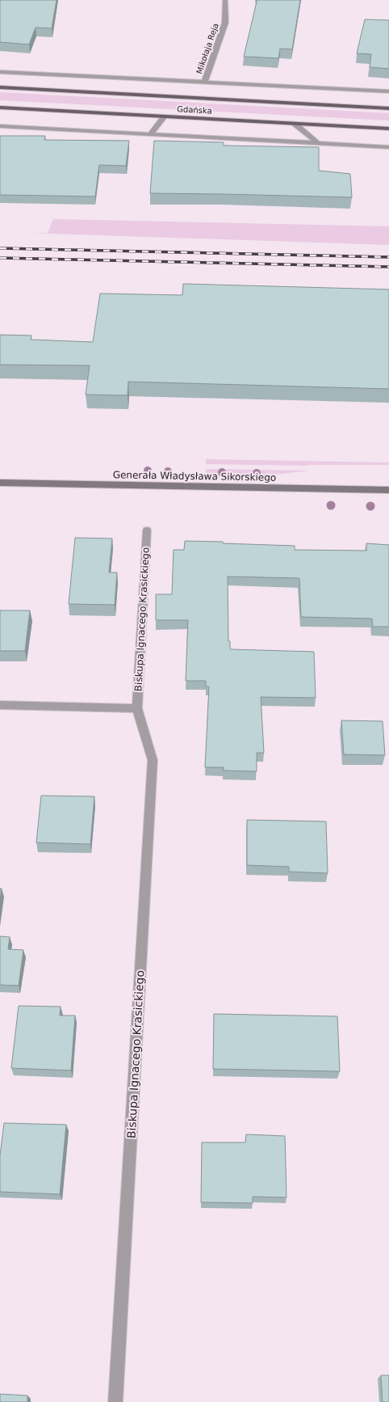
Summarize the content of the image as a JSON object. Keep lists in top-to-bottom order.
{
  "streets": {
    "main road": ["Gdańska"],
    "street": ["Mikołaja Reja", "Generała Władysława Sikorskiego", "Biskupa Ignacego Krasickiego"]
  }
}
